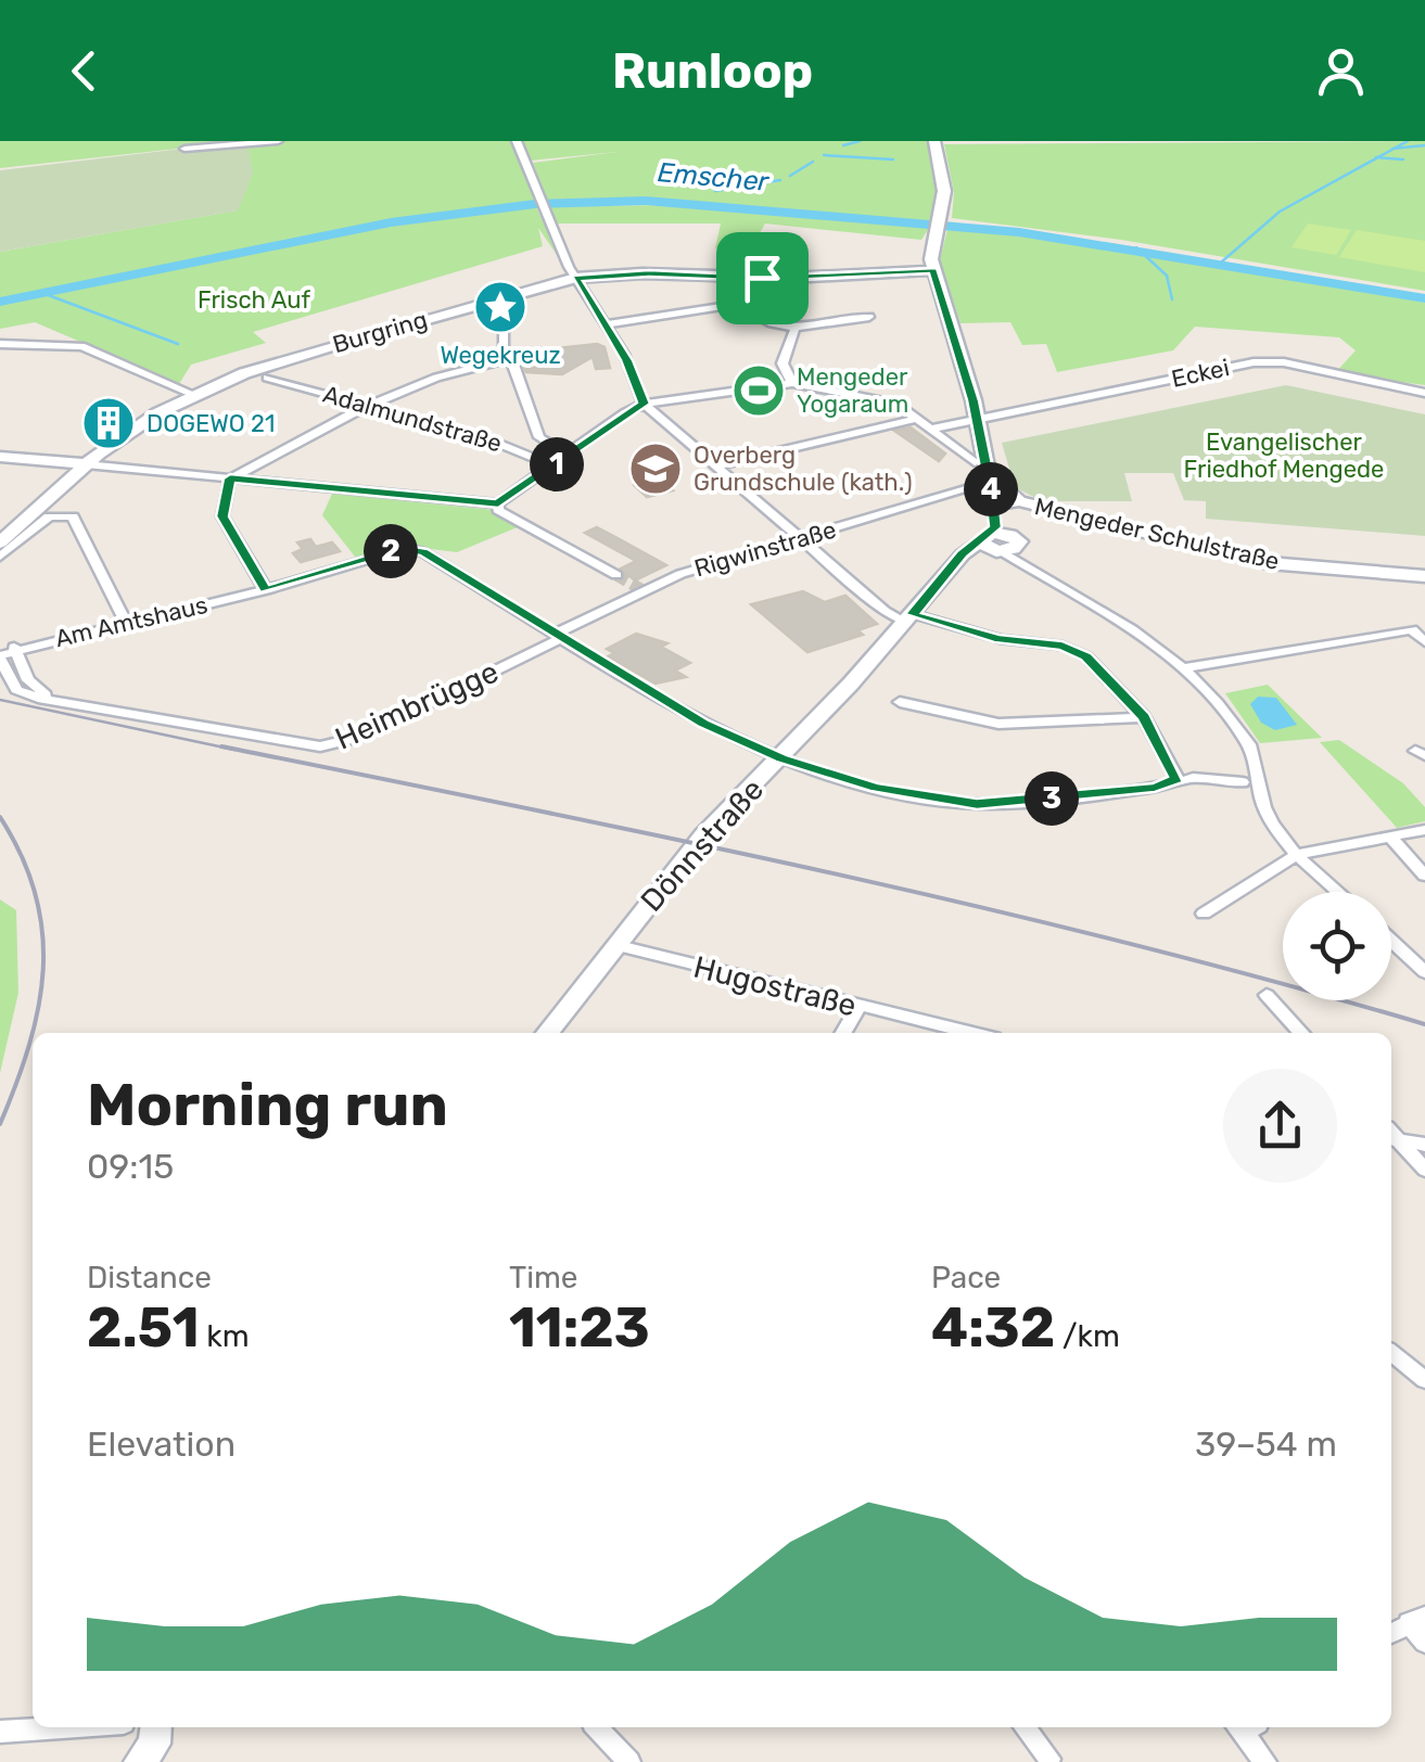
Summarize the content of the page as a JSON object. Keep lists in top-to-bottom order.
{
  "streets": {
    "main road": ["Burgring", "Mengeder Schulstraße", "Dönnstraße"],
    "street": [
      "Eckei",
      "Adalmundstraße",
      "Rigwinstraße",
      "Am Amtshaus",
      "Heimbrügge",
      "Hugostraße"
    ]
  },
  "crossings": [
    ["Mengeder Schulstraße", "Rigwinstraße"],
    ["Rigwinstraße", "Am Amtshaus"],
    ["Rigwinstraße", "Heimbrügge"],
    ["Am Amtshaus", "Heimbrügge"],
    ["Dönnstraße", "Hugostraße"]
  ],
  "water": ["Emscher"],
  "parks": ["Frisch Auf", "Evangelischer Friedhof Mengede"],
  "places": {
    "place": ["Wegekreuz"],
    "sports": ["Mengeder Yogaraum"],
    "building": ["DOGEWO 21"],
    "school or university": ["Overberg Grundschule (kath.)"]
  },
  "page": {
    "header": "Runloop",
    "pins": [
      "1",
      "4",
      "2",
      "3"
    ],
    "heading": ["Morning run", "09:15"],
    "stats": [
      ["Distance", "2.51 km"],
      ["Time", "11:23"],
      ["Pace", "4:32 /km"]
    ],
    "chart": ["Elevation", "39–54 m"]
  }
}
